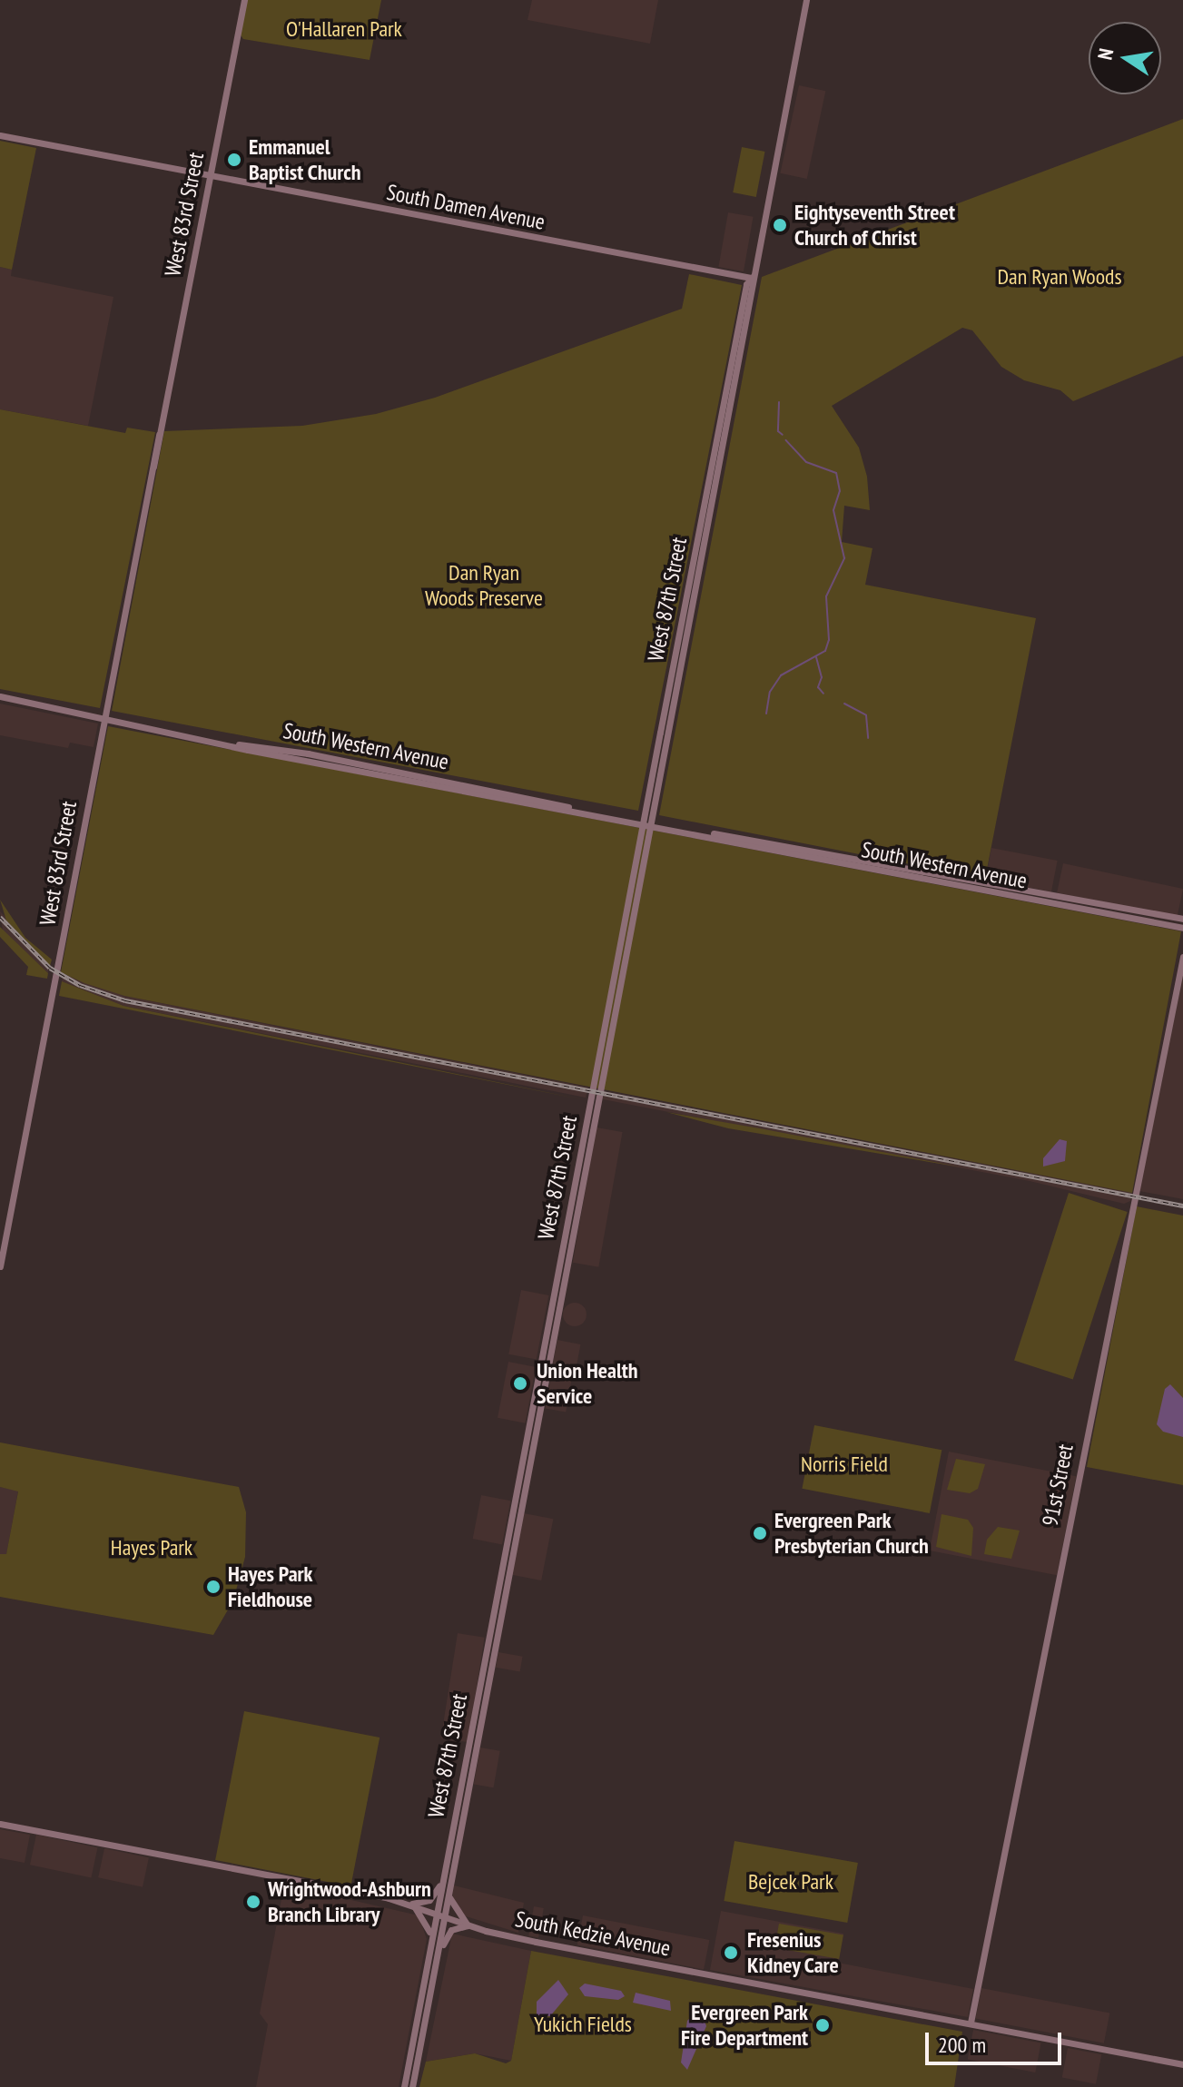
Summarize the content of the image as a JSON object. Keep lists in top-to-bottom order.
{
  "streets": {
    "main road": [
      "South Damen Avenue",
      "West 83rd Street",
      "West 87th Street",
      "South Western Avenue",
      "91st Street",
      "South Kedzie Avenue"
    ]
  },
  "crossings": [
    ["South Damen Avenue", "West 83rd Street"],
    ["South Damen Avenue", "West 87th Street"],
    ["West 83rd Street", "South Western Avenue"],
    ["West 87th Street", "South Western Avenue"],
    ["West 87th Street", "South Kedzie Avenue"],
    ["91st Street", "South Kedzie Avenue"]
  ],
  "parks": [
    "O'Hallaren Park",
    "Dan Ryan Woods",
    "Dan Ryan Woods Preserve",
    "Norris Field",
    "Hayes Park",
    "Bejcek Park",
    "Yukich Fields"
  ],
  "places": [
    "Emmanuel Baptist Church",
    "Eightyseventh Street Church of Christ",
    "Union Health Service",
    "Evergreen Park Presbyterian Church",
    "Hayes Park Fieldhouse",
    "Wrightwood-Ashburn Branch Library",
    "Fresenius Kidney Care",
    "Evergreen Park Fire Department"
  ],
  "scale_bar": "200 m",
  "north": "left"
}
